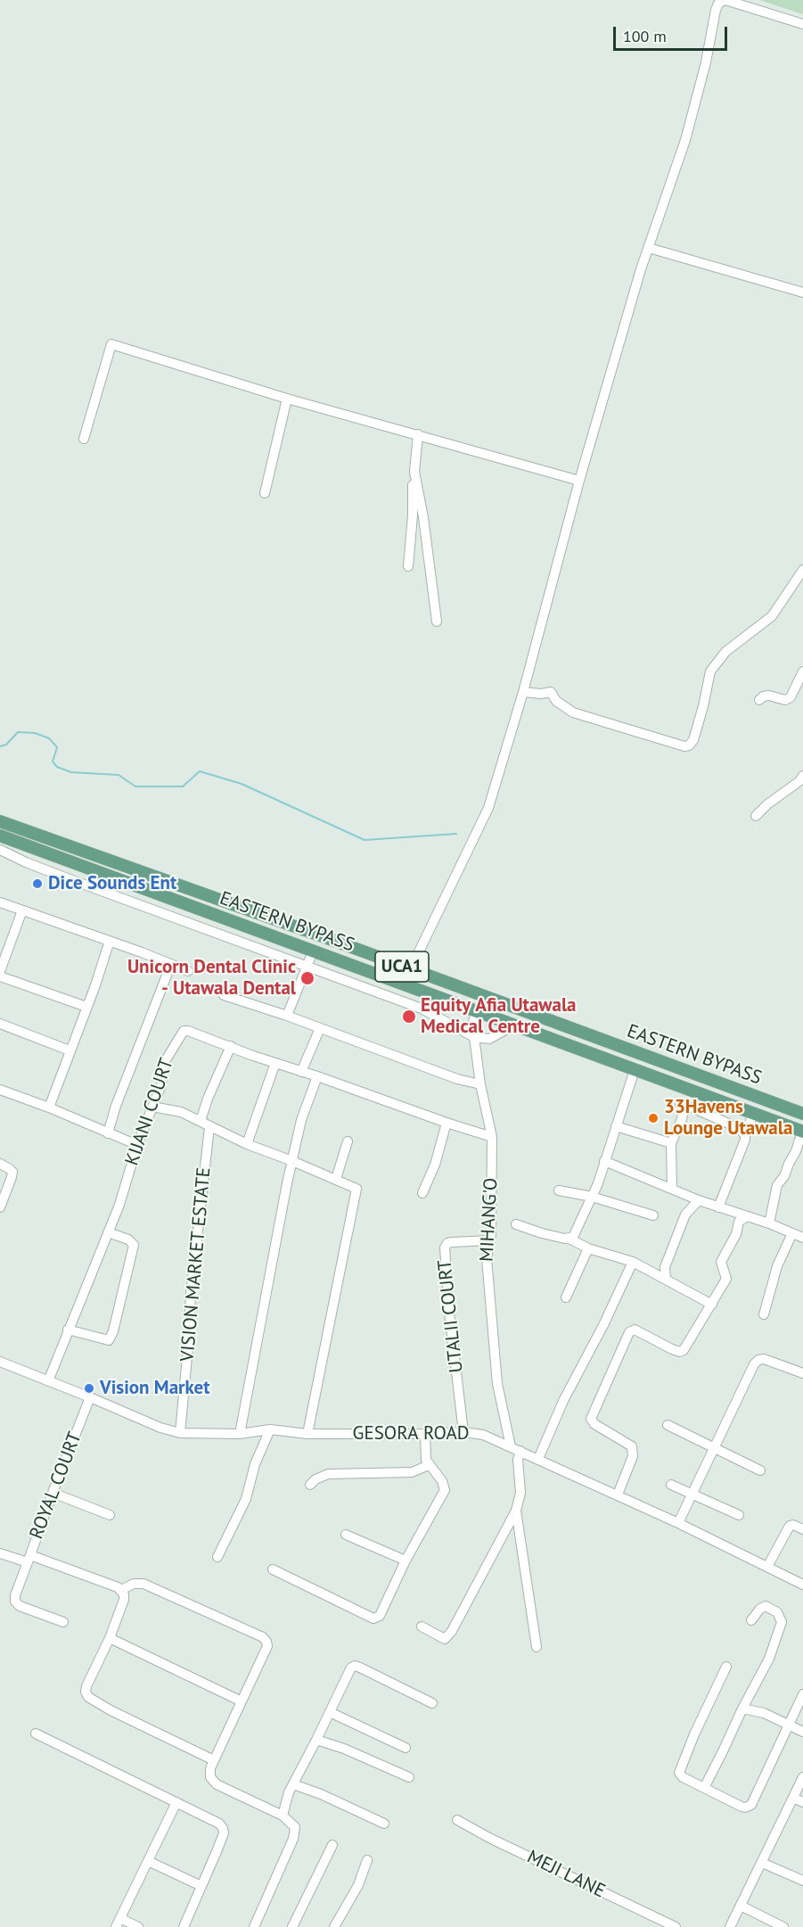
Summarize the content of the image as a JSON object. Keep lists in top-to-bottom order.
{
  "streets": {
    "main road": ["EASTERN BYPASS", "UCA1"],
    "street": [
      "KIJANI COURT",
      "MIHANG'O",
      "VISION MARKET ESTATE",
      "UTALII COURT",
      "GESORA ROAD",
      "ROYAL COURT",
      "MEJI LANE"
    ]
  },
  "crossings": [
    ["EASTERN BYPASS", "MIHANG'O"],
    ["KIJANI COURT", "MIHANG'O"],
    ["KIJANI COURT", "GESORA ROAD"],
    ["MIHANG'O", "UTALII COURT"],
    ["MIHANG'O", "GESORA ROAD"],
    ["VISION MARKET ESTATE", "GESORA ROAD"],
    ["UTALII COURT", "GESORA ROAD"],
    ["GESORA ROAD", "ROYAL COURT"]
  ],
  "places": [
    "Dice Sounds Ent",
    "Unicorn Dental Clinic - Utawala Dental",
    "Equity Afia Utawala Medical Centre",
    "33Havens Lounge Utawala",
    "Vision Market"
  ],
  "scale_bar": "100 m"
}
